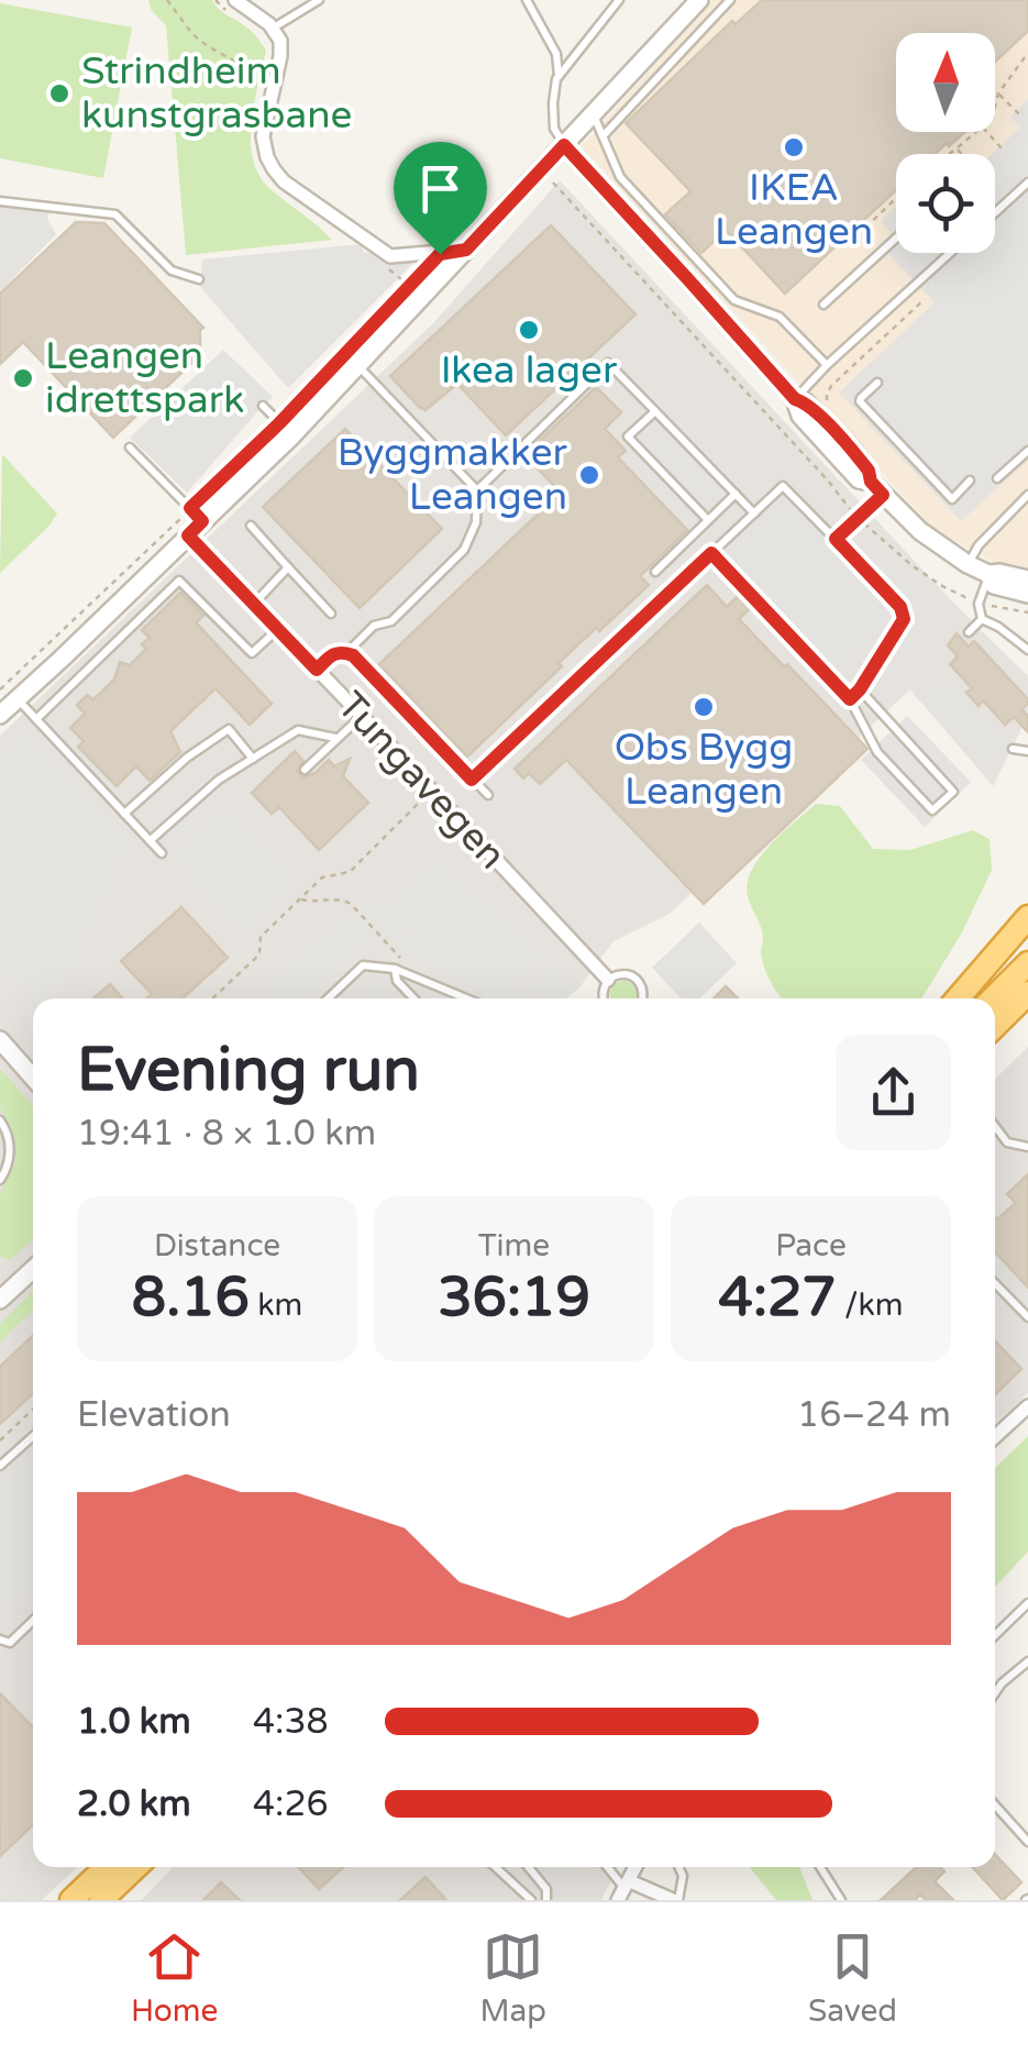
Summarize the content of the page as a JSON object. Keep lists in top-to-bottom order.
{
  "streets": {
    "street": ["Tungavegen"]
  },
  "places": [
    "Strindheim kunstgrasbane",
    "IKEA Leangen",
    "Ikea lager",
    "Leangen idrettspark",
    "Byggmakker Leangen",
    "Obs Bygg Leangen"
  ],
  "north": "top",
  "page": {
    "heading": ["Evening run", "19:41 · 8 × 1.0 km"],
    "stats": [
      ["Distance", "8.16 km"],
      ["Time", "36:19"],
      ["Pace", "4:27 /km"]
    ],
    "chart": ["Elevation", "16–24 m"],
    "list": [
      {
        "name": "1.0 km",
        "note": "4:38"
      },
      {
        "name": "2.0 km",
        "note": "4:26"
      }
    ],
    "tabs": ["Home", "Map", "Saved"]
  }
}
